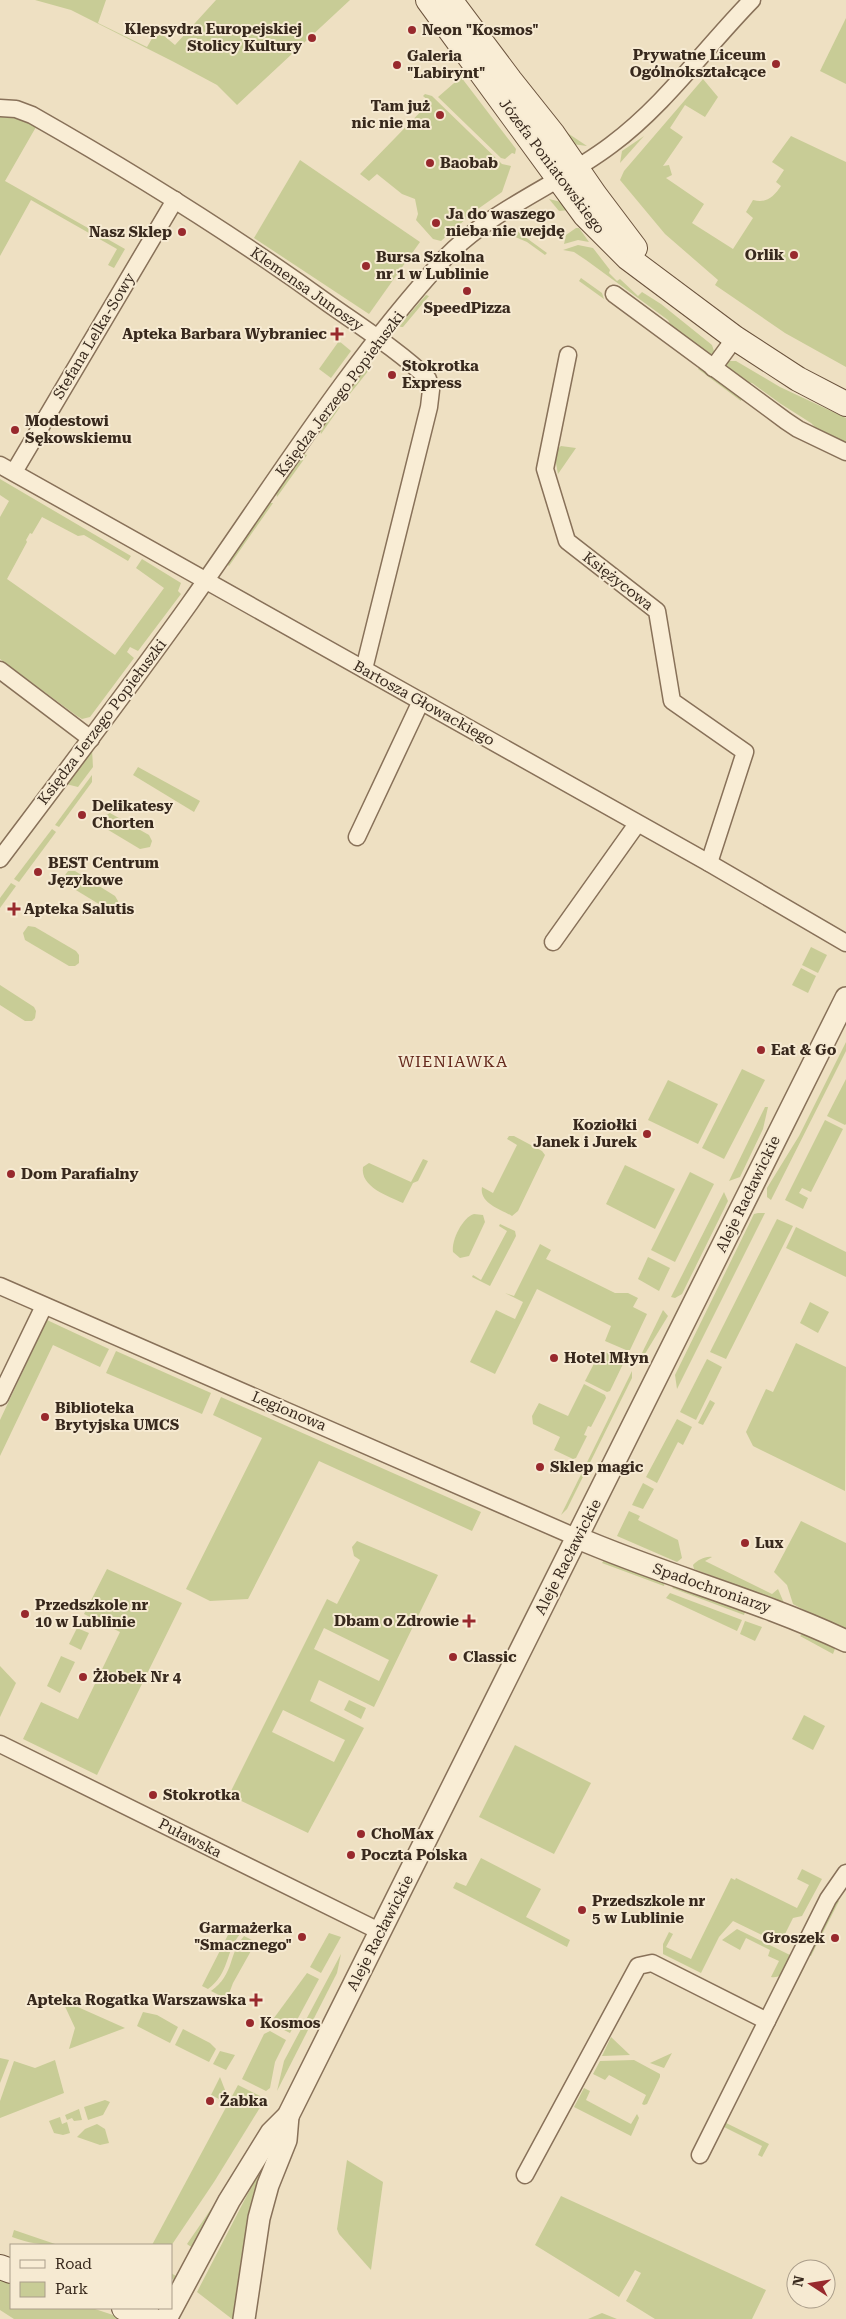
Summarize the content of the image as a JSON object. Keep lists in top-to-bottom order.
{
  "streets": {
    "main road": ["Józefa Poniatowskiego"],
    "street": [
      "Klemensa Junoszy",
      "Stefana Lelka-Sowy",
      "Księdza Jerzego Popiełuszki",
      "Księżycowa",
      "Bartosza Głowackiego",
      "Aleje Racławickie",
      "Legionowa",
      "Spadochroniarzy",
      "Puławska"
    ]
  },
  "crossings": [
    ["Józefa Poniatowskiego", "Księdza Jerzego Popiełuszki"],
    ["Klemensa Junoszy", "Stefana Lelka-Sowy"],
    ["Klemensa Junoszy", "Księdza Jerzego Popiełuszki"],
    ["Klemensa Junoszy", "Bartosza Głowackiego"],
    ["Stefana Lelka-Sowy", "Bartosza Głowackiego"],
    ["Księdza Jerzego Popiełuszki", "Bartosza Głowackiego"],
    ["Księżycowa", "Bartosza Głowackiego"],
    ["Aleje Racławickie", "Legionowa"],
    ["Aleje Racławickie", "Spadochroniarzy"],
    ["Aleje Racławickie", "Puławska"],
    ["Legionowa", "Spadochroniarzy"]
  ],
  "districts": ["WIENIAWKA"],
  "places": {
    "other": [
      "Neon \"Kosmos\"",
      "Klepsydra Europejskiej Stolicy Kultury",
      "Prywatne Liceum Ogólnokształcące",
      "Galeria \"Labirynt\"",
      "Tam już nic nie ma",
      "Baobab",
      "Ja do waszego nieba nie wejdę",
      "Nasz Sklep",
      "Orlik",
      "Bursa Szkolna nr 1 w Lublinie",
      "SpeedPizza",
      "Stokrotka Express",
      "Modestowi Sękowskiemu",
      "Delikatesy Chorten",
      "BEST Centrum Językowe",
      "Eat & Go",
      "Koziołki Janek i Jurek",
      "Dom Parafialny",
      "Hotel Młyn",
      "Biblioteka Brytyjska UMCS",
      "Sklep magic",
      "Lux",
      "Przedszkole nr 10 w Lublinie",
      "Classic",
      "Żłobek Nr 4",
      "Stokrotka",
      "ChoMax",
      "Poczta Polska",
      "Przedszkole nr 5 w Lublinie",
      "Garmażerka \"Smacznego\"",
      "Groszek",
      "Kosmos",
      "Żabka"
    ],
    "health": [
      "Apteka Barbara Wybraniec",
      "Apteka Salutis",
      "Dbam o Zdrowie",
      "Apteka Rogatka Warszawska"
    ]
  },
  "legend": ["Road", "Park"],
  "north": "left"
}
